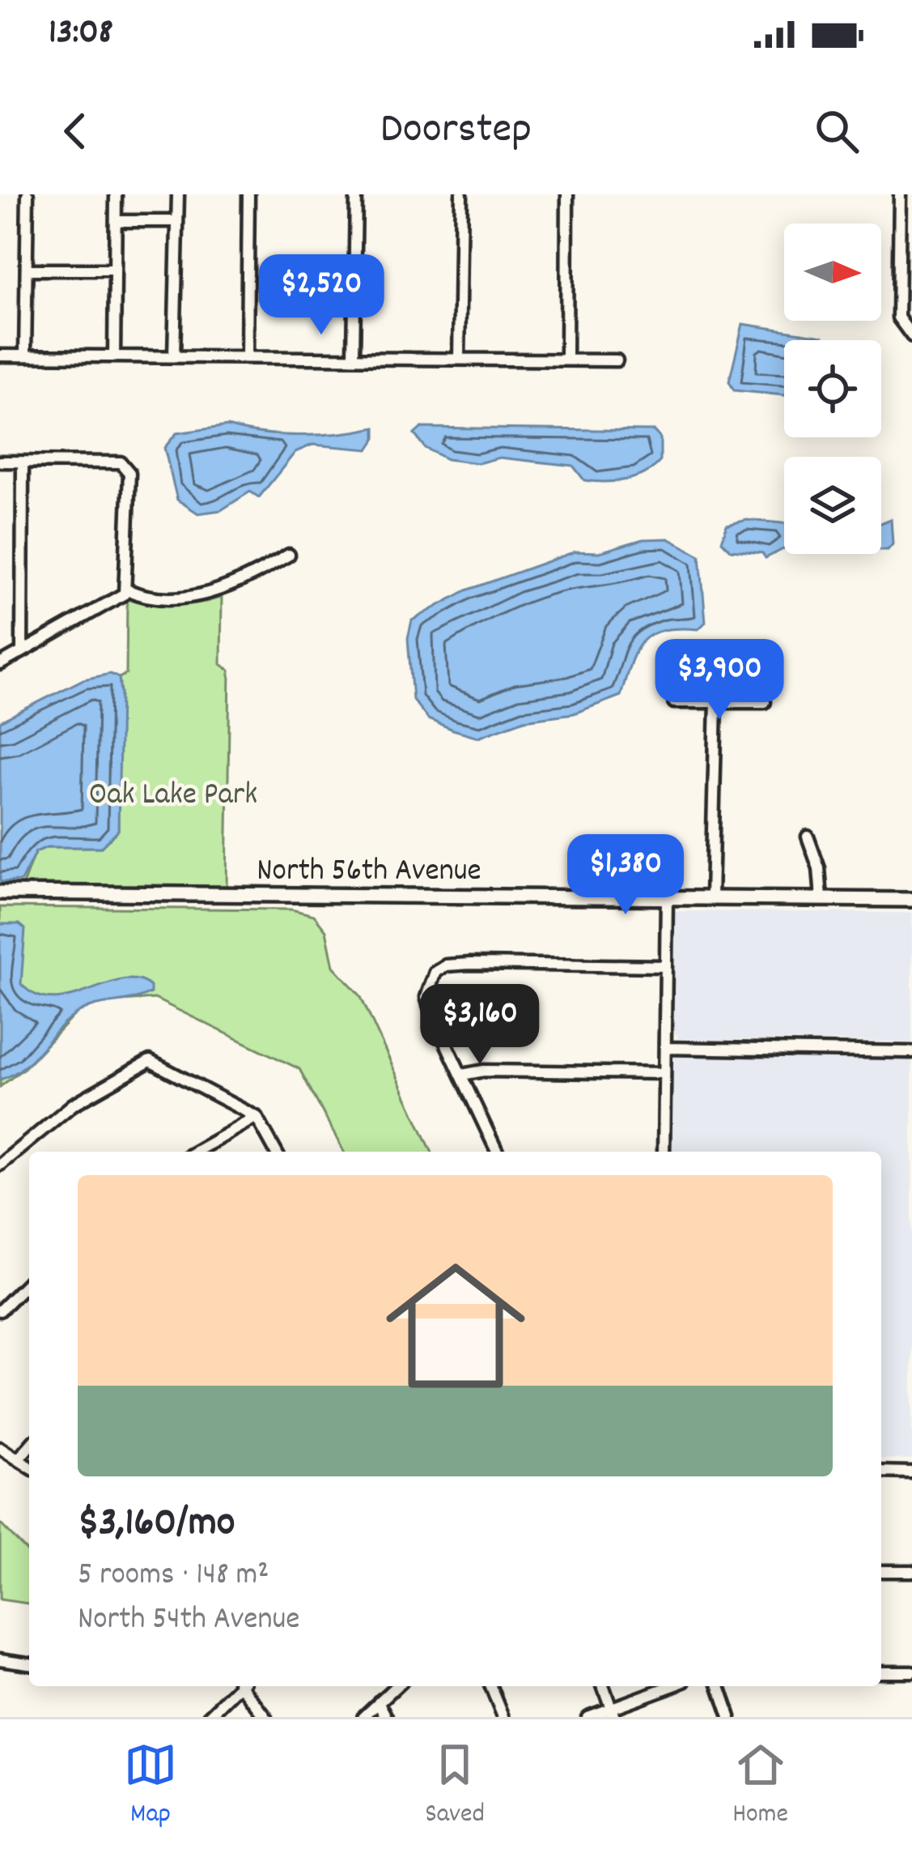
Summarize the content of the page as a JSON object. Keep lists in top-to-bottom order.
{
  "streets": {
    "street": ["North 56th Avenue"]
  },
  "parks": ["Oak Lake Park"],
  "north": "right",
  "page": {
    "status": "13:08",
    "header": "Doorstep",
    "price": [
      "$2,520",
      "$3,900",
      "$1,380",
      "$3,160"
    ],
    "list": [
      {
        "name": "$3,160/mo",
        "note": "5 rooms · 148 m² · North 54th Avenue"
      }
    ],
    "tabs": ["Map", "Saved", "Home"]
  }
}
